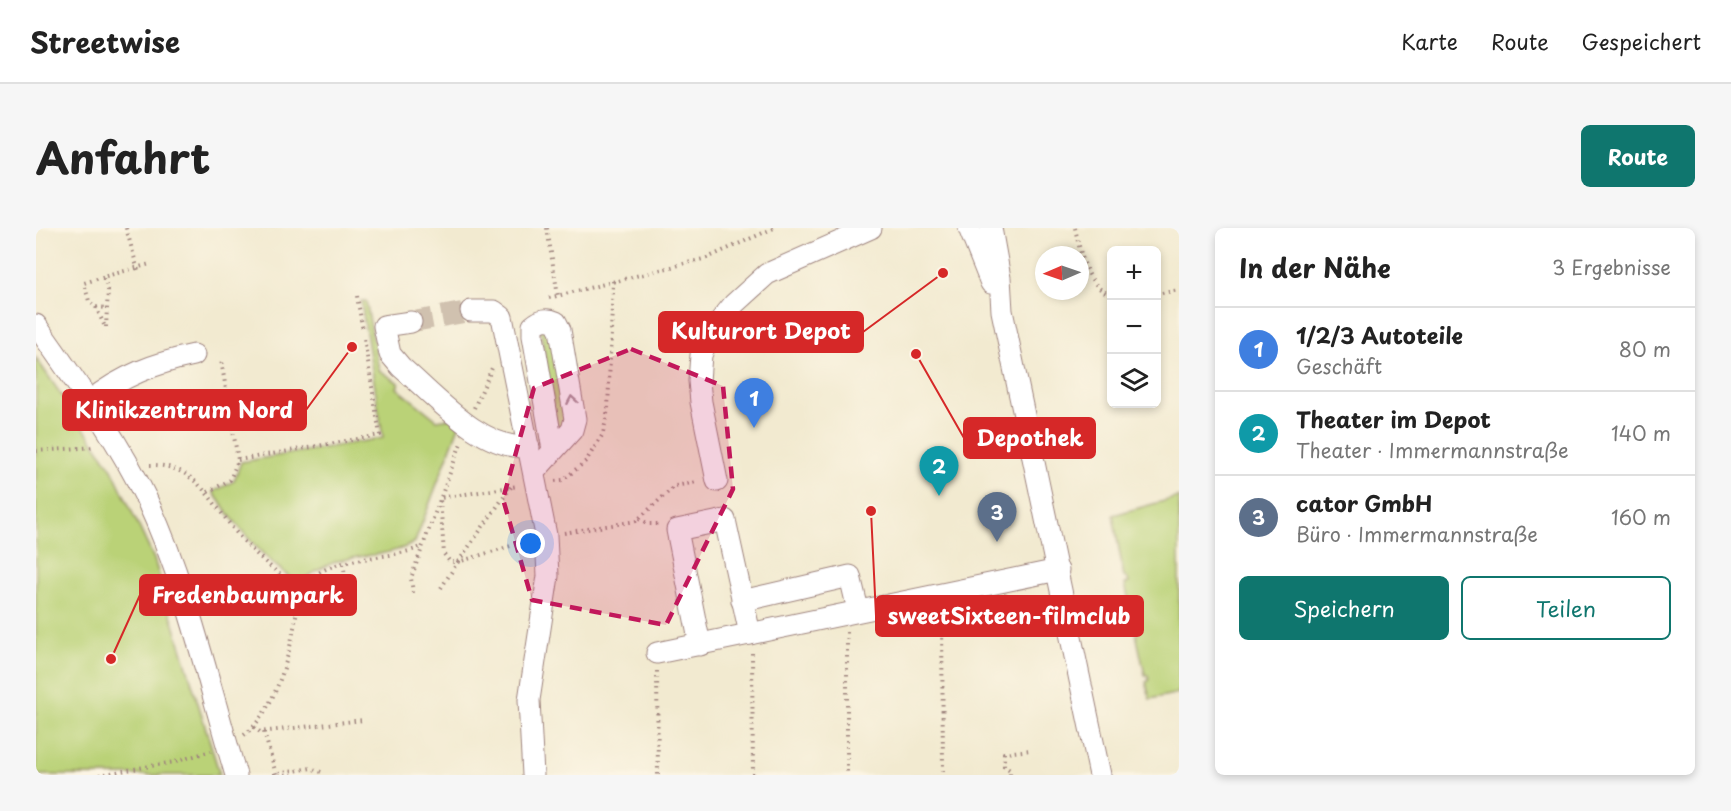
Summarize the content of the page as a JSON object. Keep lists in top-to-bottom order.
{
  "places": [
    "Kulturort Depot",
    "Klinikzentrum Nord",
    "Depothek",
    "sweetSixteen-filmclub",
    "Fredenbaumpark"
  ],
  "north": "left",
  "page": {
    "header": "Streetwise",
    "nav": ["Karte", "Route", "Gespeichert"],
    "title": "Anfahrt",
    "buttons": [
      "Route",
      ["Speichern", "Teilen"]
    ],
    "heading": ["In der Nähe", "3 Ergebnisse"],
    "map_buttons": ["+", "−"],
    "list": [
      {
        "mark": "1",
        "name": "1/2/3 Autoteile",
        "note": "Geschäft",
        "value": "80 m"
      },
      {
        "mark": "2",
        "name": "Theater im Depot",
        "note": "Theater · Immermannstraße",
        "value": "140 m"
      },
      {
        "mark": "3",
        "name": "cator GmbH",
        "note": "Büro · Immermannstraße",
        "value": "160 m"
      }
    ],
    "pins": ["1", "2", "3"]
  }
}
